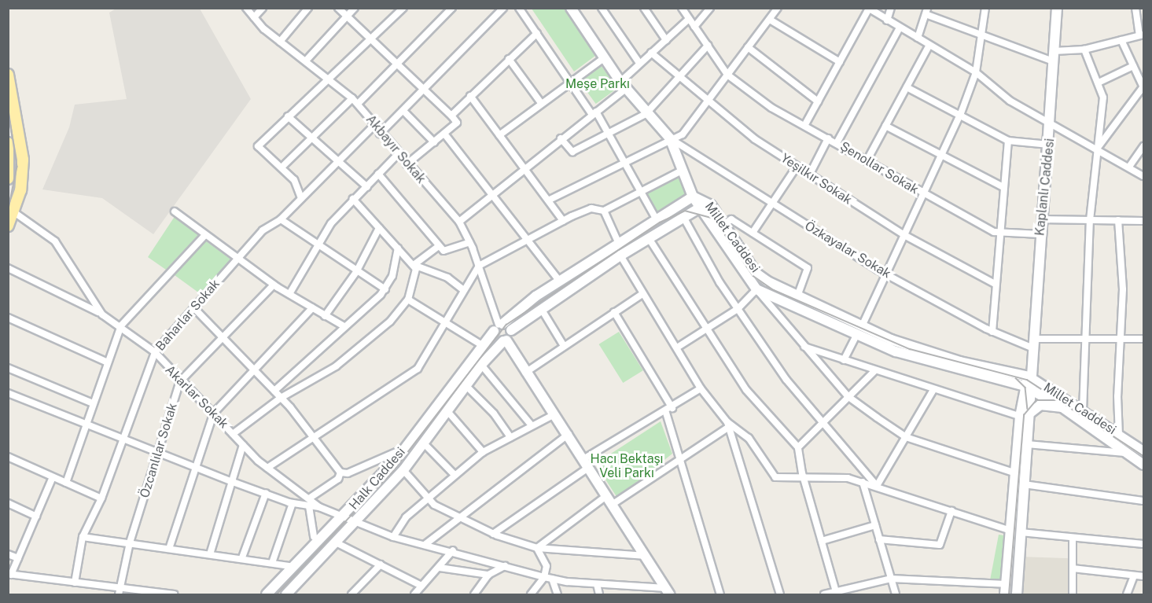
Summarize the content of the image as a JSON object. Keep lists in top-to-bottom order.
{
  "streets": {
    "main road": ["Kaplanlı Caddesi", "Millet Caddesi", "Halk Caddesi"],
    "street": [
      "Akbayır Sokak",
      "Şenollar Sokak",
      "Yeşilkır Sokak",
      "Özkayalar Sokak",
      "Baharlar Sokak",
      "Akarlar Sokak",
      "Özcanlılar Sokak"
    ]
  },
  "crossings": [
    ["Akbayır Sokak", "Baharlar Sokak"],
    ["Akbayır Sokak", "Halk Caddesi"],
    ["Şenollar Sokak", "Kaplanlı Caddesi"],
    ["Kaplanlı Caddesi", "Millet Caddesi"],
    ["Kaplanlı Caddesi", "Özkayalar Sokak"],
    ["Millet Caddesi", "Halk Caddesi"],
    ["Baharlar Sokak", "Akarlar Sokak"],
    ["Akarlar Sokak", "Özcanlılar Sokak"]
  ],
  "parks": ["Meşe Parkı", "Hacı Bektaşı Veli Parkı"]
}
